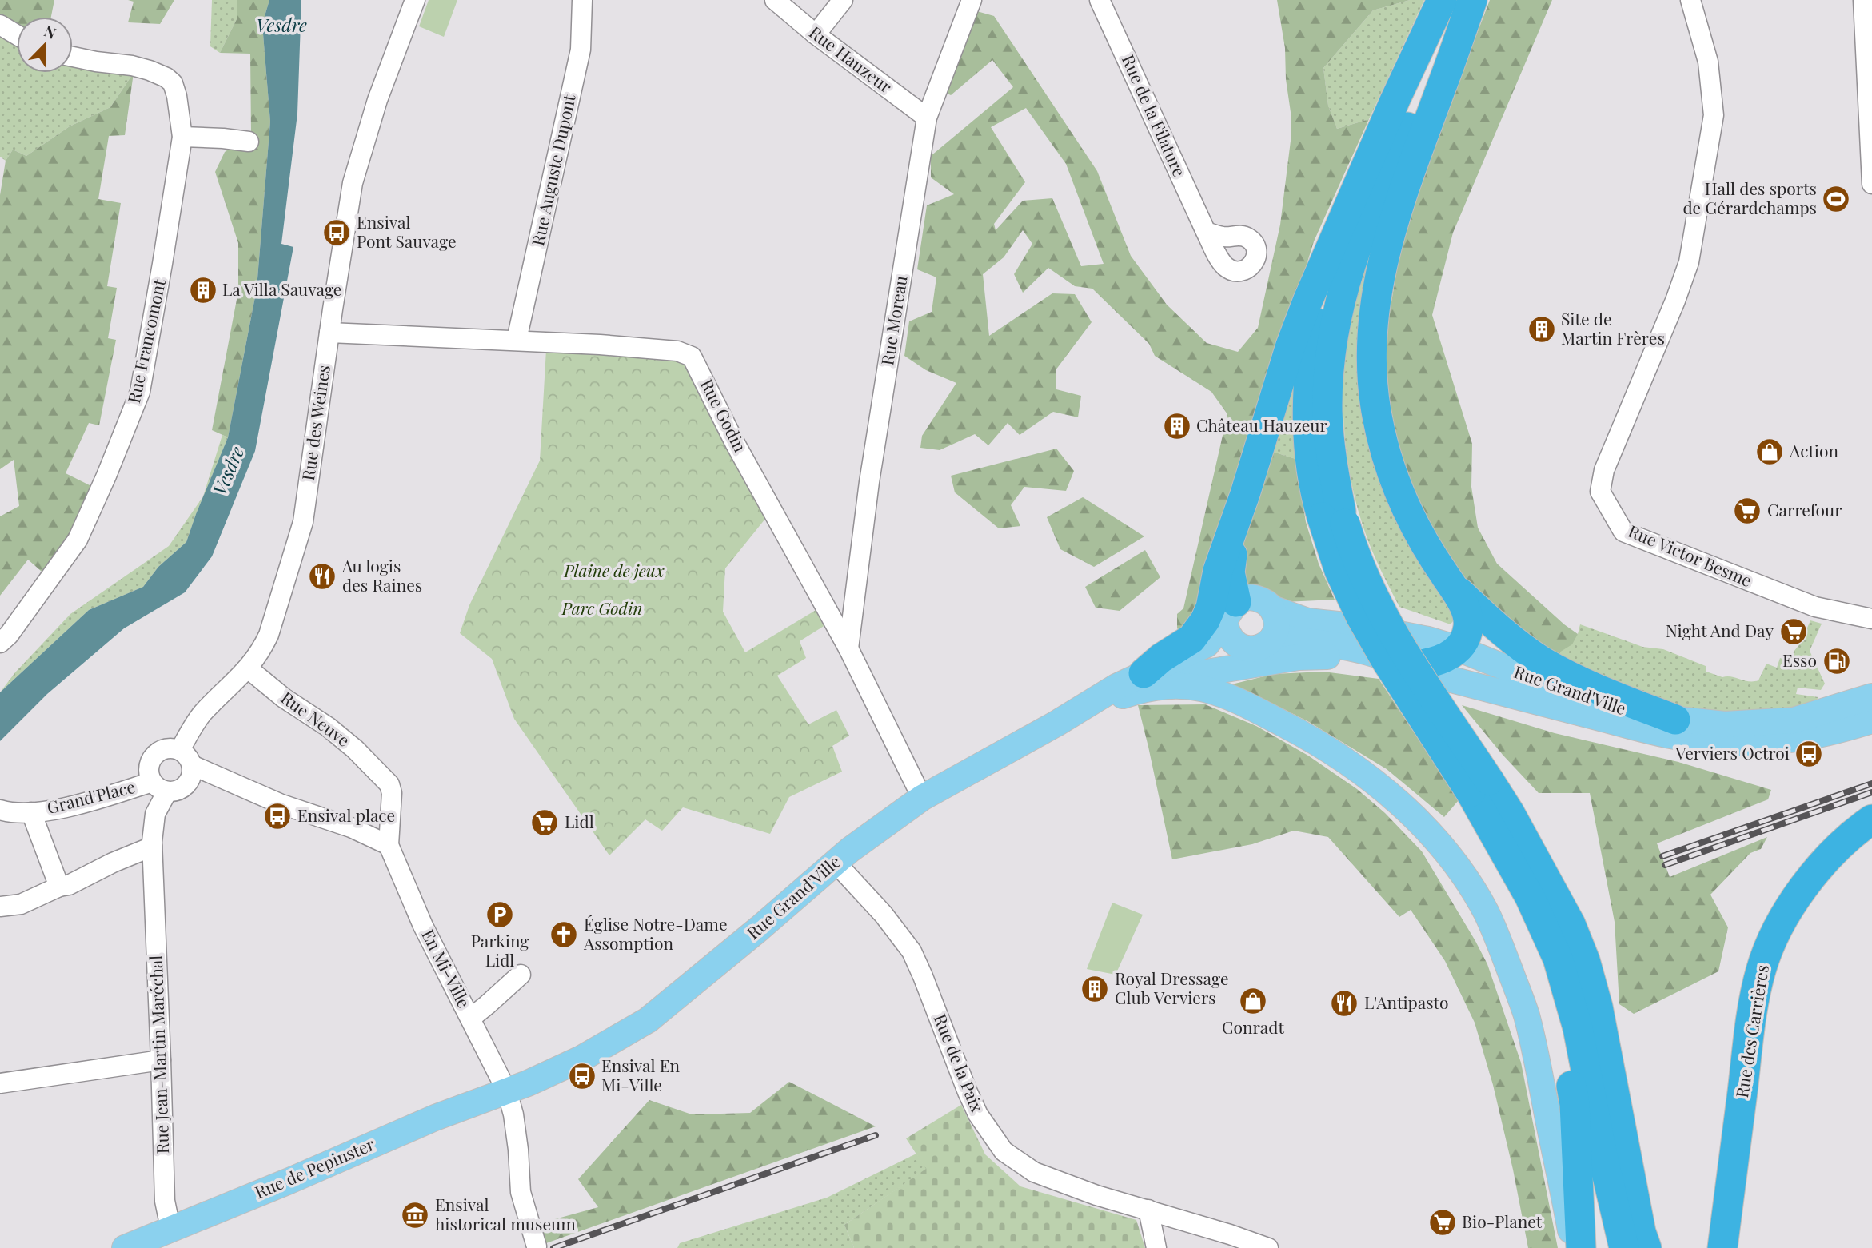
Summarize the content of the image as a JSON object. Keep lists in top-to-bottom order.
{
  "streets": {
    "highway": ["Rue des Carrières"],
    "main road": ["Rue Grand'Ville", "Rue de Pepinster"],
    "street": [
      "Rue Hauzeur",
      "Rue de la Filature",
      "Rue Auguste Dupont",
      "Rue Moreau",
      "Rue Francomont",
      "Rue Godin",
      "Rue des Weines",
      "Rue Victor Besme",
      "Rue Neuve",
      "Grand'Place",
      "En Mi-Ville",
      "Rue Jean-Martin Maréchal",
      "Rue de la Paix"
    ]
  },
  "crossings": [
    ["Rue Hauzeur", "Rue Moreau"],
    ["Rue Auguste Dupont", "Rue Godin"],
    ["Rue Moreau", "Rue Godin"],
    ["Rue Godin", "Rue des Weines"],
    ["Rue Godin", "Rue Grand'Ville"],
    ["Rue des Weines", "Rue Neuve"],
    ["Rue Grand'Ville", "En Mi-Ville"],
    ["Rue Grand'Ville", "Rue de la Paix"],
    ["Rue Grand'Ville", "Rue de Pepinster"],
    ["Rue Neuve", "En Mi-Ville"],
    ["Grand'Place", "Rue Jean-Martin Maréchal"],
    ["En Mi-Ville", "Rue de Pepinster"],
    ["Rue Jean-Martin Maréchal", "Rue de Pepinster"]
  ],
  "water": ["Vesdre"],
  "parks": ["Plaine de jeux", "Parc Godin"],
  "places": {
    "sports": ["Hall des sports de Gérardchamps"],
    "bus stop": [
      "Ensival Pont Sauvage",
      "Verviers Octroi",
      "Ensival place",
      "Ensival En Mi-Ville"
    ],
    "building": [
      "La Villa Sauvage",
      "Site de Martin Frères",
      "Château Hauzeur",
      "Royal Dressage Club Verviers"
    ],
    "shop": ["Action", "Conradt"],
    "supermarket": [
      "Carrefour",
      "Night And Day",
      "Lidl",
      "Bio-Planet"
    ],
    "restaurant": ["Au logis des Raines", "L'Antipasto"],
    "fuel station": ["Esso"],
    "parking": ["Parking Lidl"],
    "church": ["Église Notre-Dame Assomption"],
    "museum": ["Ensival historical museum"]
  },
  "north": "top right"
}
